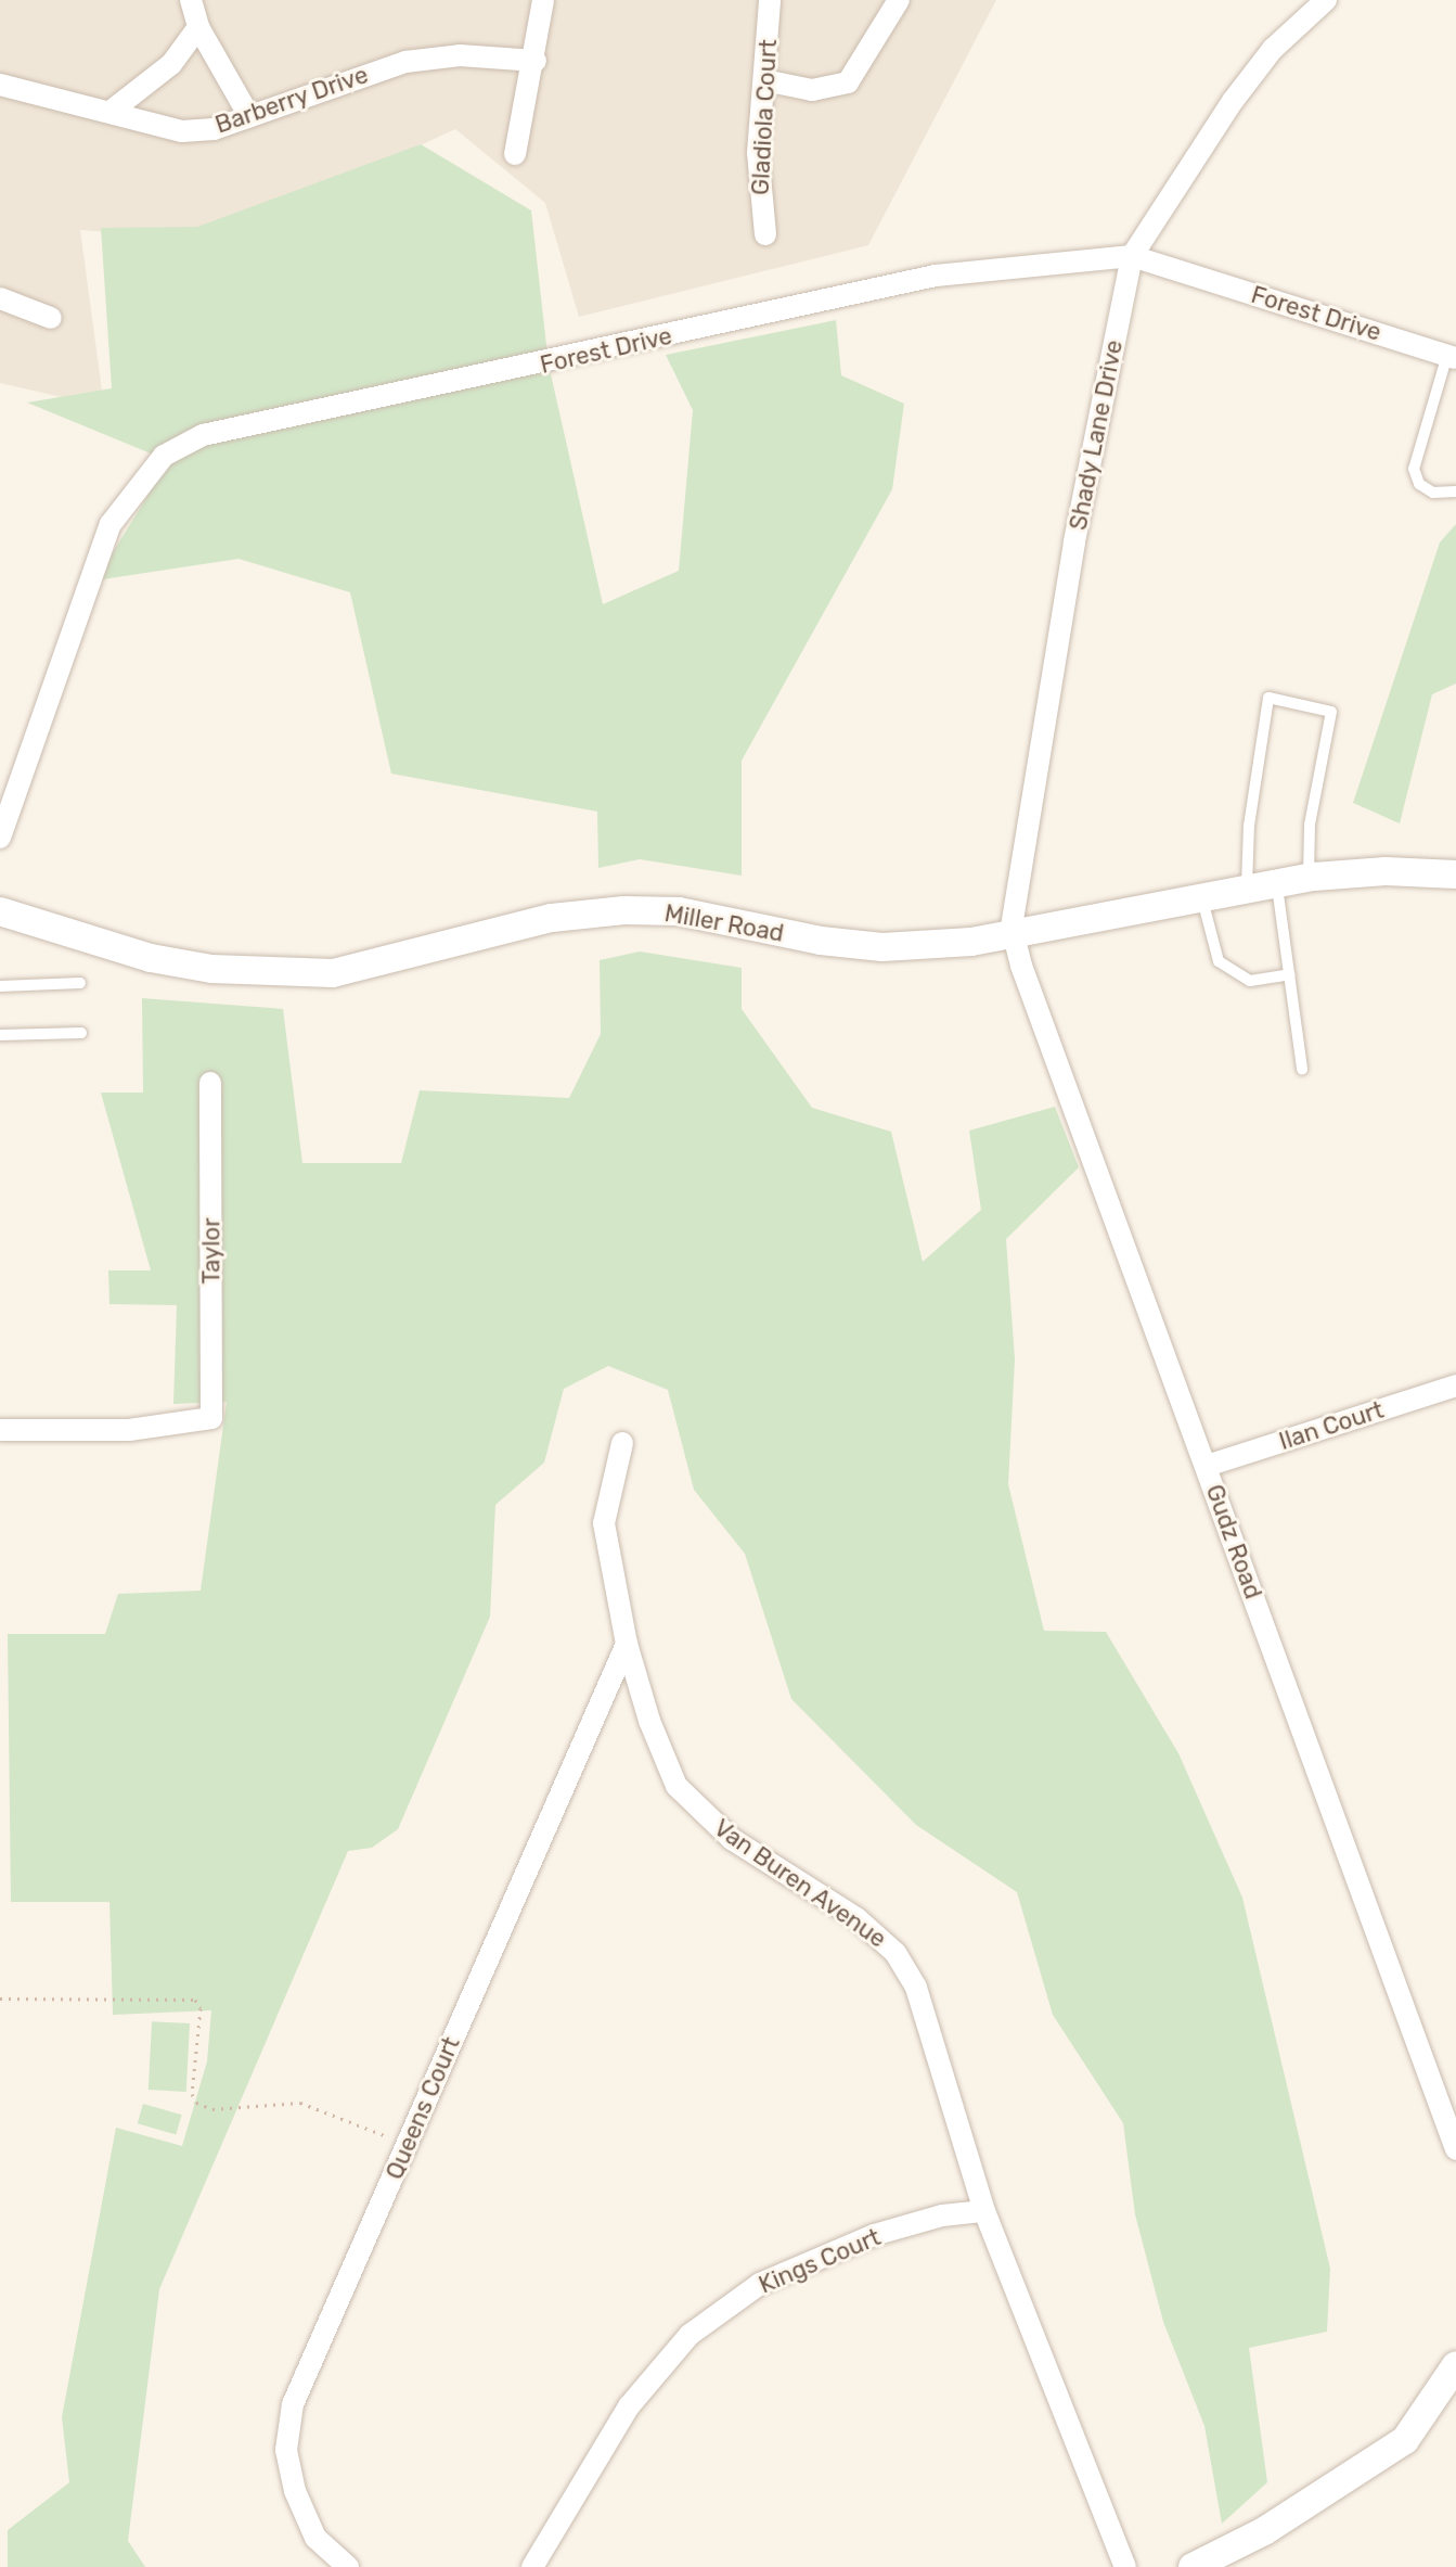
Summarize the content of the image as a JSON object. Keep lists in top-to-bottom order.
{
  "streets": {
    "street": [
      "Barberry Drive",
      "Gladiola Court",
      "Forest Drive",
      "Shady Lane Drive",
      "Miller Road",
      "Taylor",
      "Ilan Court",
      "Gudz Road",
      "Van Buren Avenue",
      "Queens Court",
      "Kings Court"
    ]
  },
  "crossings": [
    ["Forest Drive", "Shady Lane Drive"],
    ["Shady Lane Drive", "Miller Road"],
    ["Shady Lane Drive", "Gudz Road"],
    ["Miller Road", "Gudz Road"],
    ["Ilan Court", "Gudz Road"],
    ["Van Buren Avenue", "Queens Court"],
    ["Van Buren Avenue", "Kings Court"]
  ]
}
